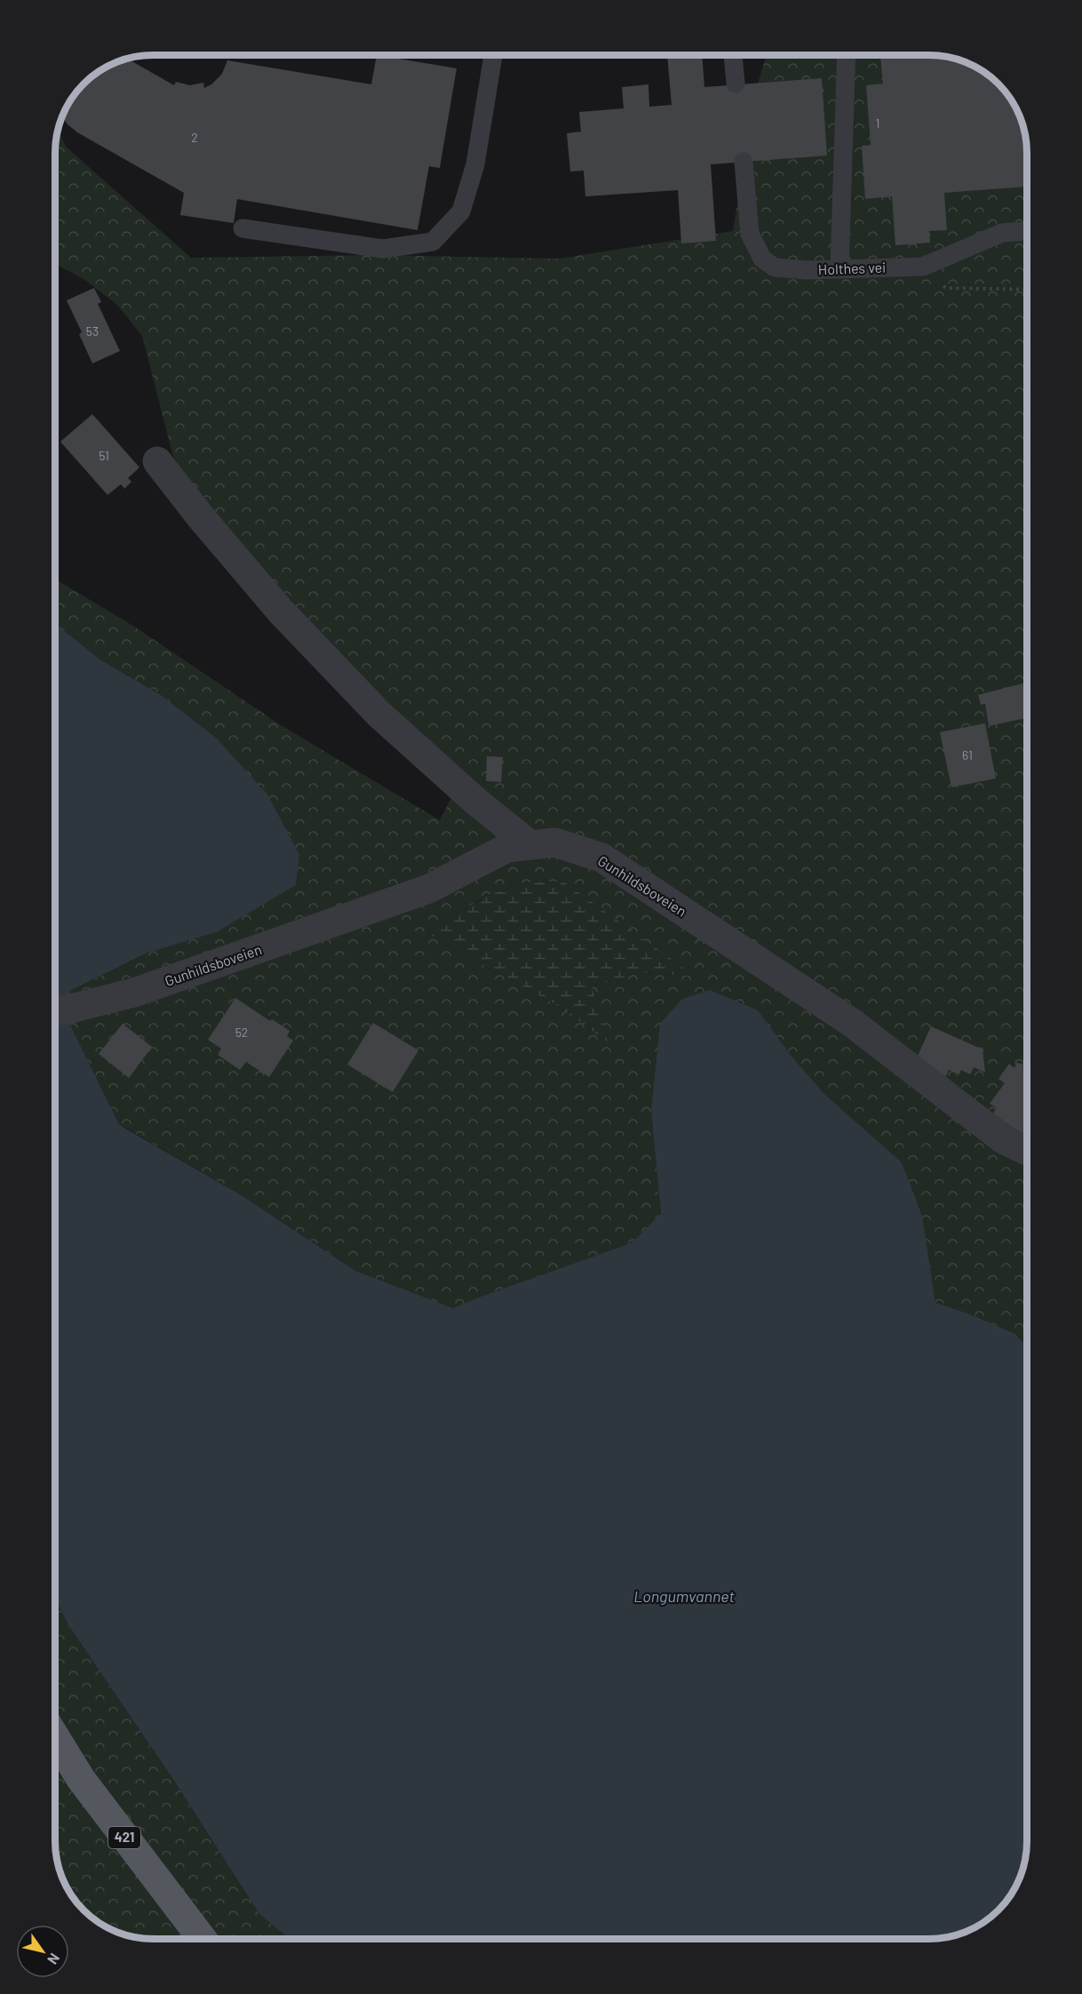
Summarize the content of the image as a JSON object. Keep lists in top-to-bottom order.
{
  "streets": {
    "main road": ["421"],
    "street": ["Gunhildsboveien"],
    "lane": ["Holthes vei"]
  },
  "water": ["Longumvannet"],
  "house_numbers": [
    "1",
    "2",
    "53",
    "51",
    "61",
    "52"
  ],
  "north": "bottom right"
}
